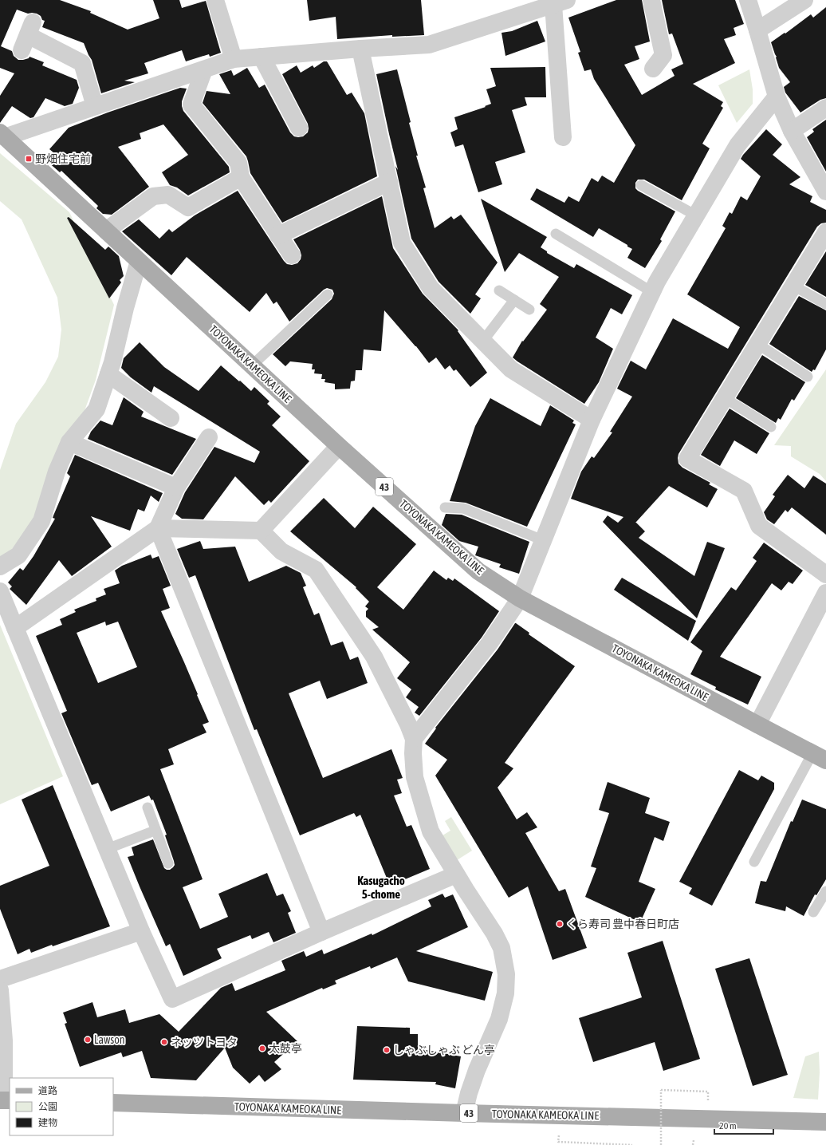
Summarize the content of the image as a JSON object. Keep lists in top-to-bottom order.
{
  "streets": {
    "main road": ["TOYONAKA KAMEOKA LINE", "43"]
  },
  "districts": ["Kasugacho 5-chome"],
  "places": {
    "transit": ["野畑住宅前"],
    "other": [
      "くら寿司 豊中春日町店",
      "Lawson",
      "ネッツトヨタ",
      "太鼓亭",
      "しゃぶしゃぶ どん亭"
    ]
  },
  "legend": ["道路", "公園", "建物"],
  "scale_bar": "20 m"
}
